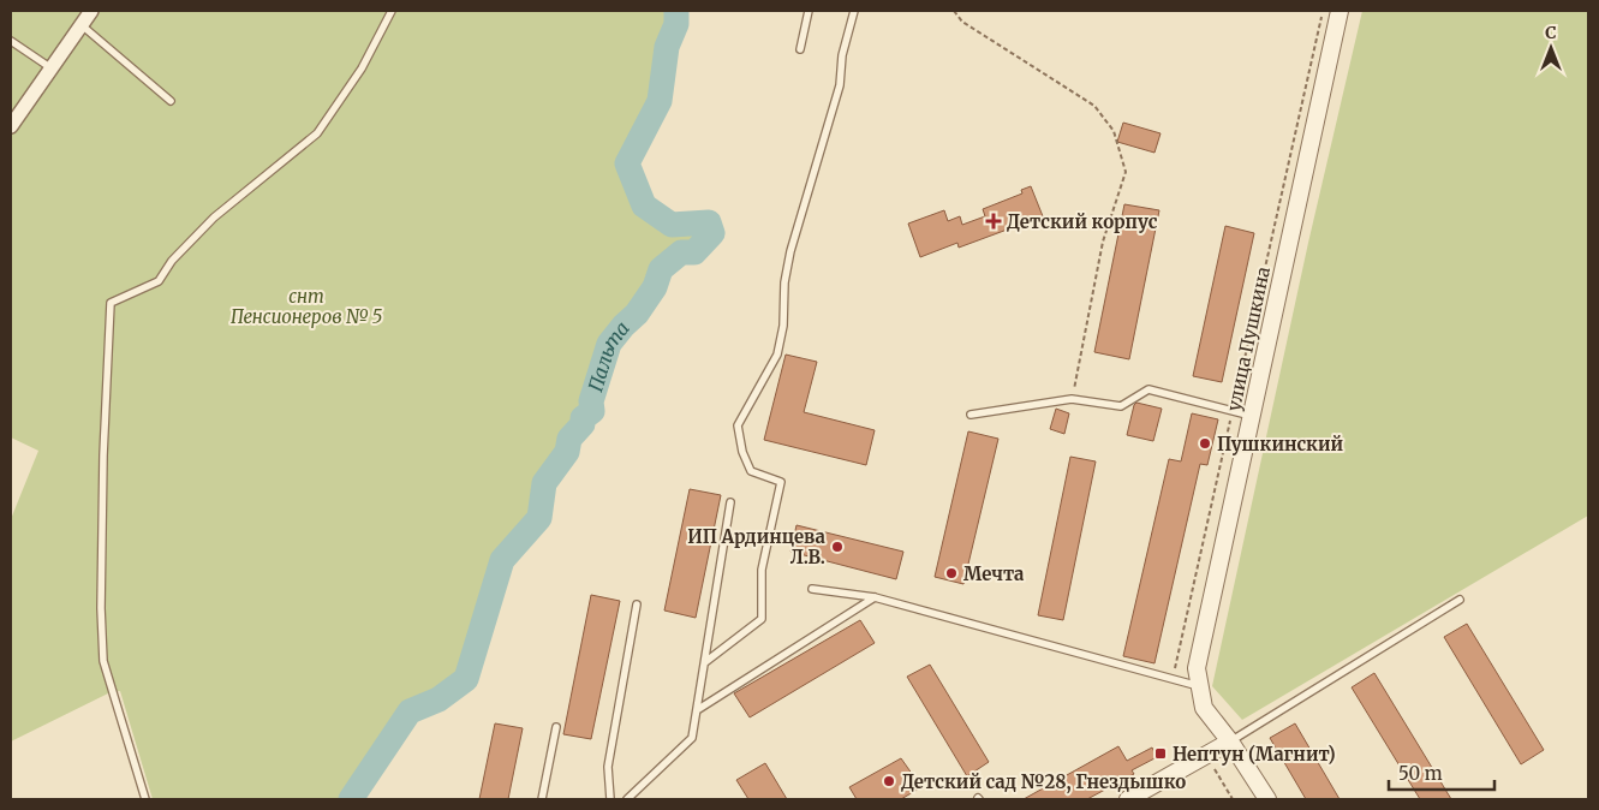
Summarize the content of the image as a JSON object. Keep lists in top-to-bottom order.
{
  "streets": {
    "street": ["улица Пушкина"]
  },
  "water": ["Пальта"],
  "parks": ["снт Пенсионеров № 5"],
  "places": {
    "health": ["Детский корпус"],
    "other": [
      "Пушкинский",
      "ИП Ардинцева Л.В.",
      "Мечта",
      "Детский сад №28, Гнездышко"
    ],
    "transit": ["Нептун (Магнит)"]
  },
  "scale_bar": "50 m",
  "north": "top"
}
